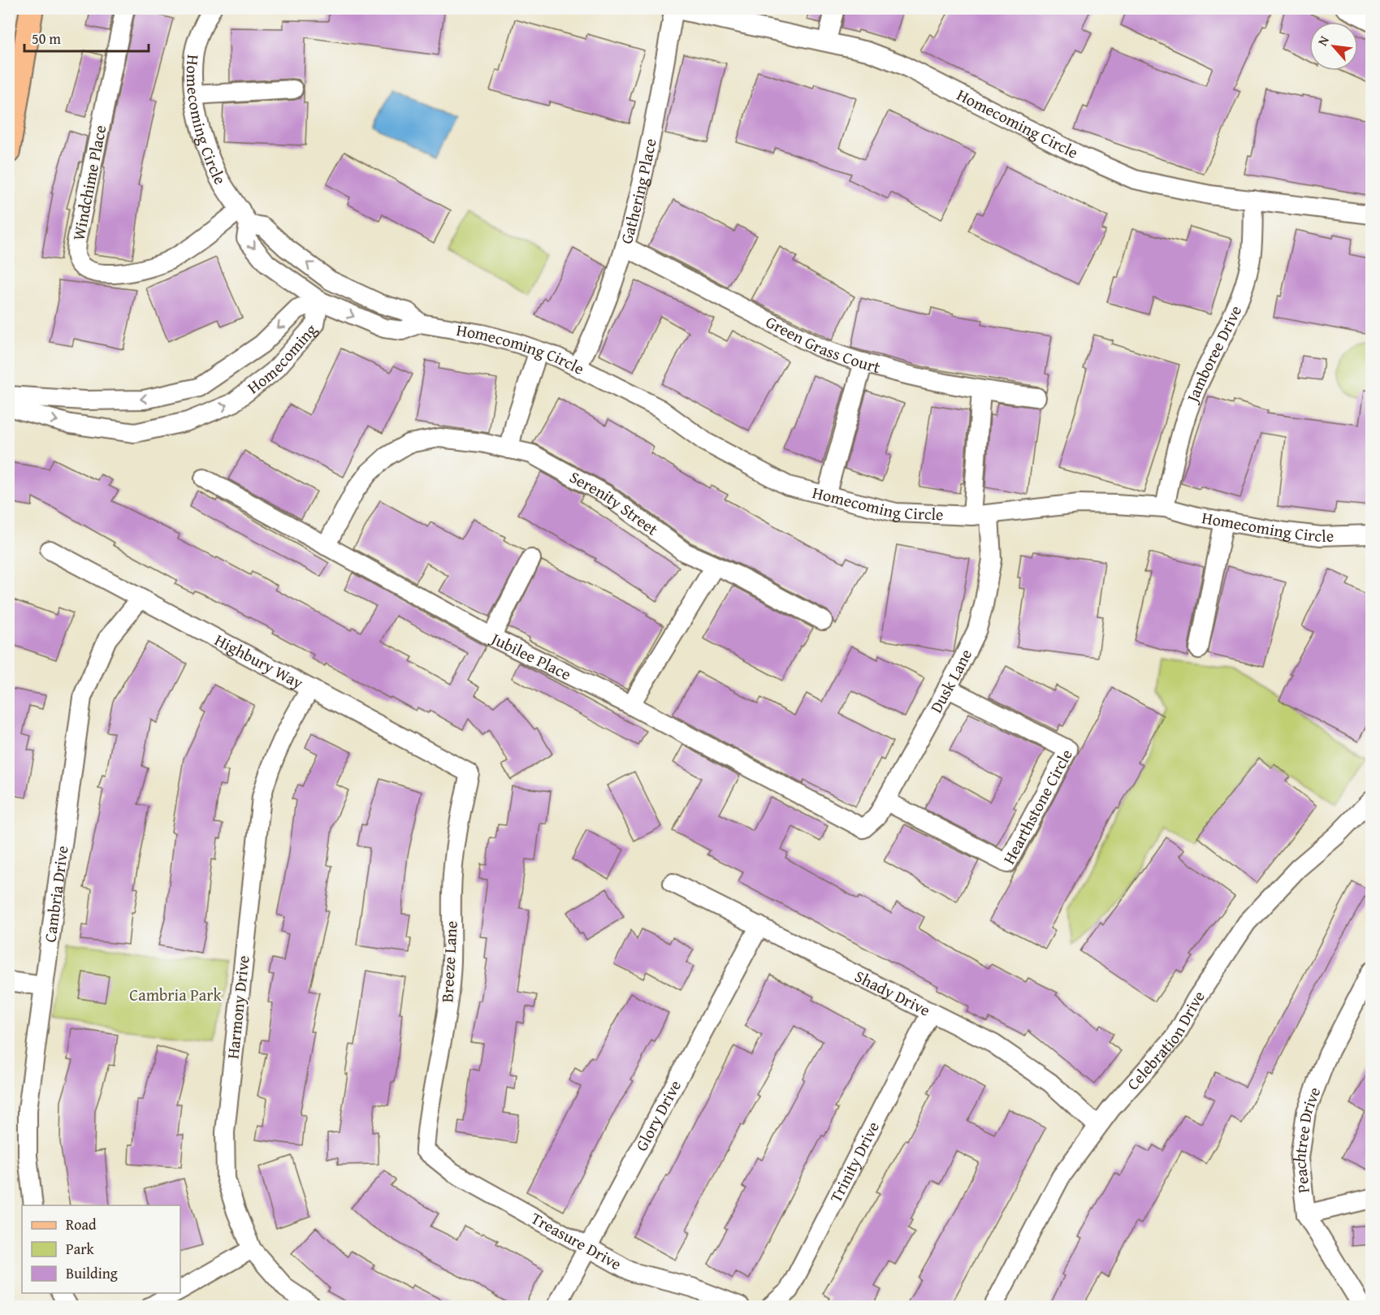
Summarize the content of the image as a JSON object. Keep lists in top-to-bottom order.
{
  "streets": {
    "street": [
      "Homecoming Circle",
      "Windchime Place",
      "Gathering Place",
      "Green Grass Court",
      "Jamboree Drive",
      "Homecoming",
      "Serenity Street",
      "Jubilee Place",
      "Highbury Way",
      "Dusk Lane",
      "Hearthstone Circle",
      "Cambria Drive",
      "Breeze Lane",
      "Shady Drive",
      "Harmony Drive",
      "Celebration Drive",
      "Glory Drive",
      "Peachtree Drive",
      "Trinity Drive",
      "Treasure Drive"
    ]
  },
  "crossings": [
    ["Homecoming Circle", "Windchime Place"],
    ["Homecoming Circle", "Gathering Place"],
    ["Homecoming Circle", "Jamboree Drive"],
    ["Homecoming Circle", "Homecoming"],
    ["Homecoming Circle", "Dusk Lane"],
    ["Gathering Place", "Green Grass Court"],
    ["Green Grass Court", "Dusk Lane"],
    ["Serenity Street", "Jubilee Place"],
    ["Jubilee Place", "Dusk Lane"],
    ["Highbury Way", "Cambria Drive"],
    ["Highbury Way", "Breeze Lane"],
    ["Highbury Way", "Harmony Drive"],
    ["Dusk Lane", "Hearthstone Circle"],
    ["Breeze Lane", "Treasure Drive"],
    ["Shady Drive", "Celebration Drive"],
    ["Shady Drive", "Glory Drive"],
    ["Shady Drive", "Trinity Drive"],
    ["Glory Drive", "Treasure Drive"]
  ],
  "parks": ["Cambria Park"],
  "legend": ["Road", "Park", "Building"],
  "scale_bar": "50 m",
  "north": "top left"
}
